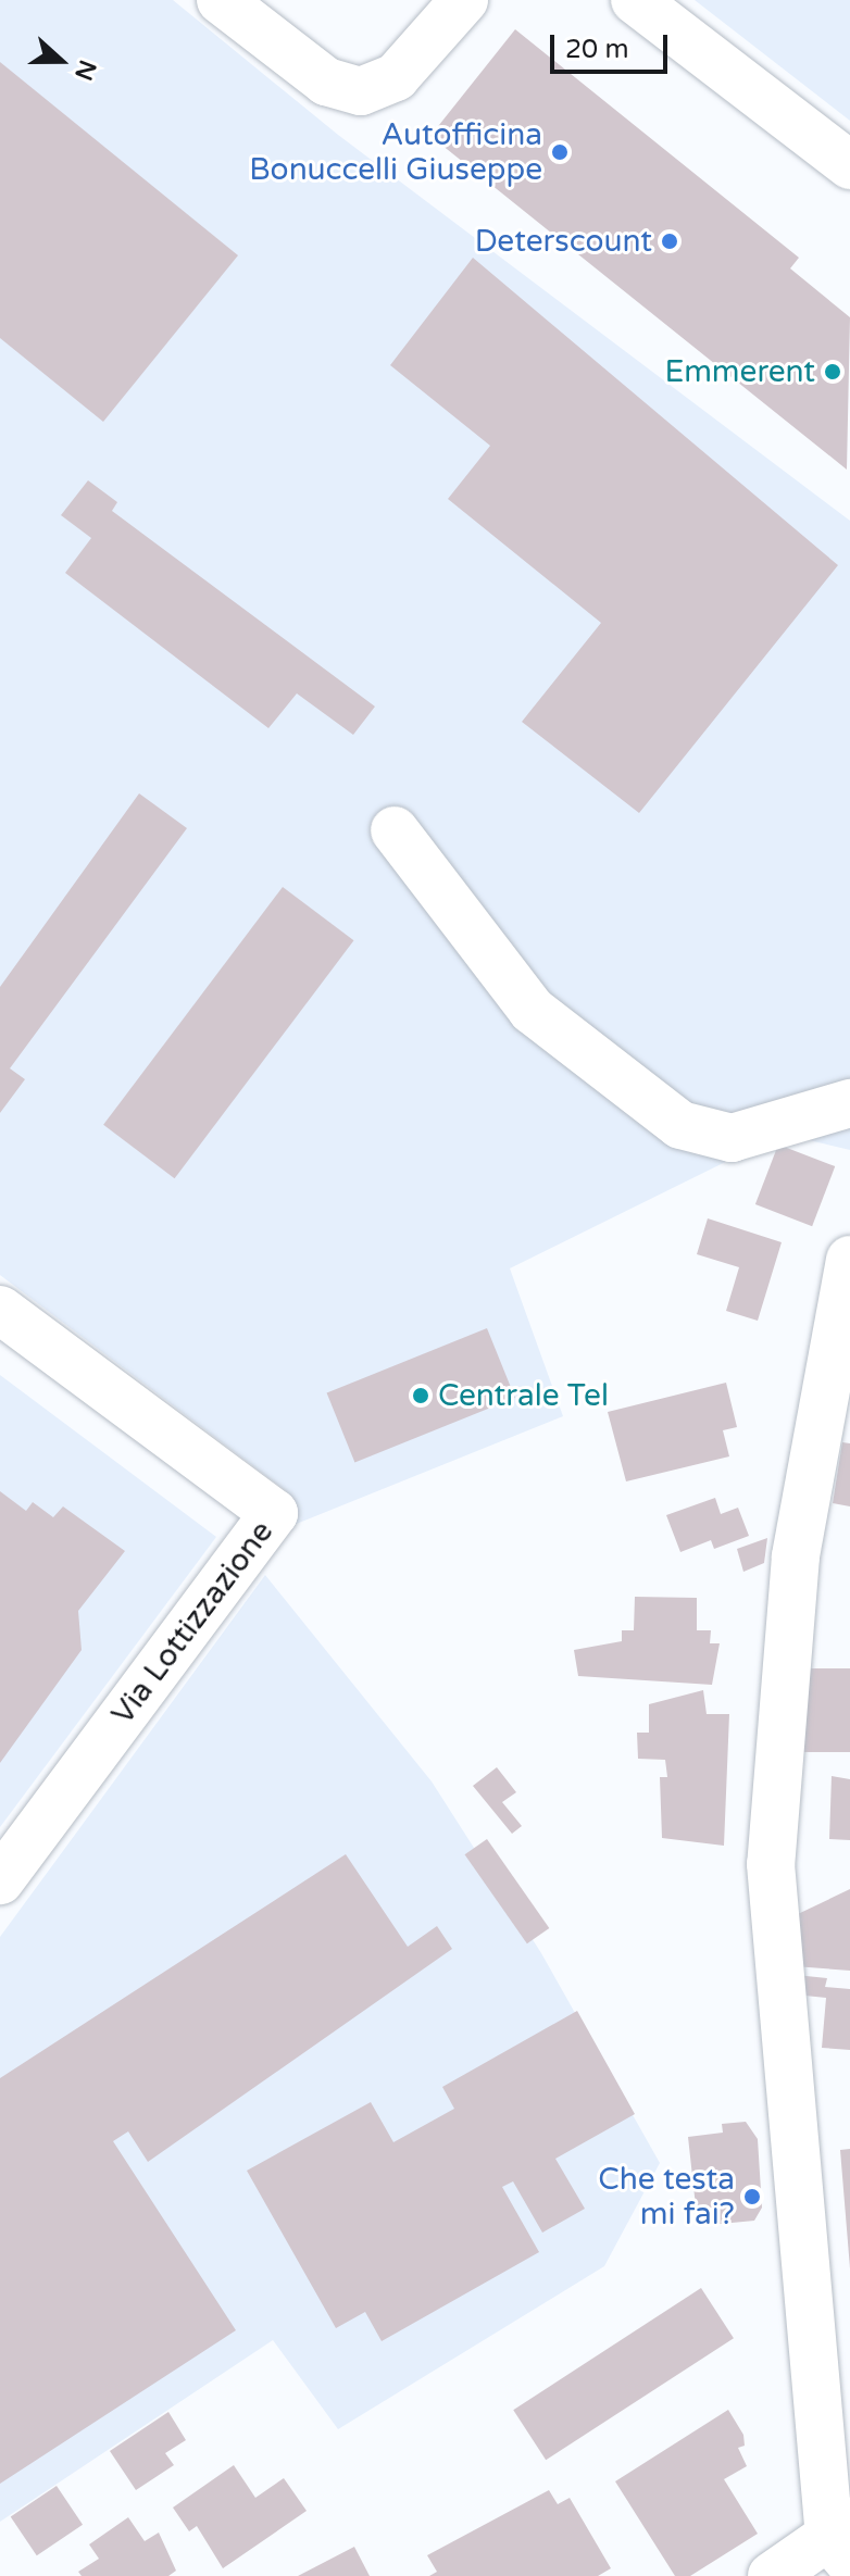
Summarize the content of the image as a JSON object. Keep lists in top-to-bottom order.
{
  "streets": {
    "street": ["Via Lottizzazione"]
  },
  "places": [
    "Autofficina Bonuccelli Giuseppe",
    "Deterscount",
    "Emmerent",
    "Centrale Tel",
    "Che testa mi fai?"
  ],
  "scale_bar": "20 m",
  "north": "right"
}
